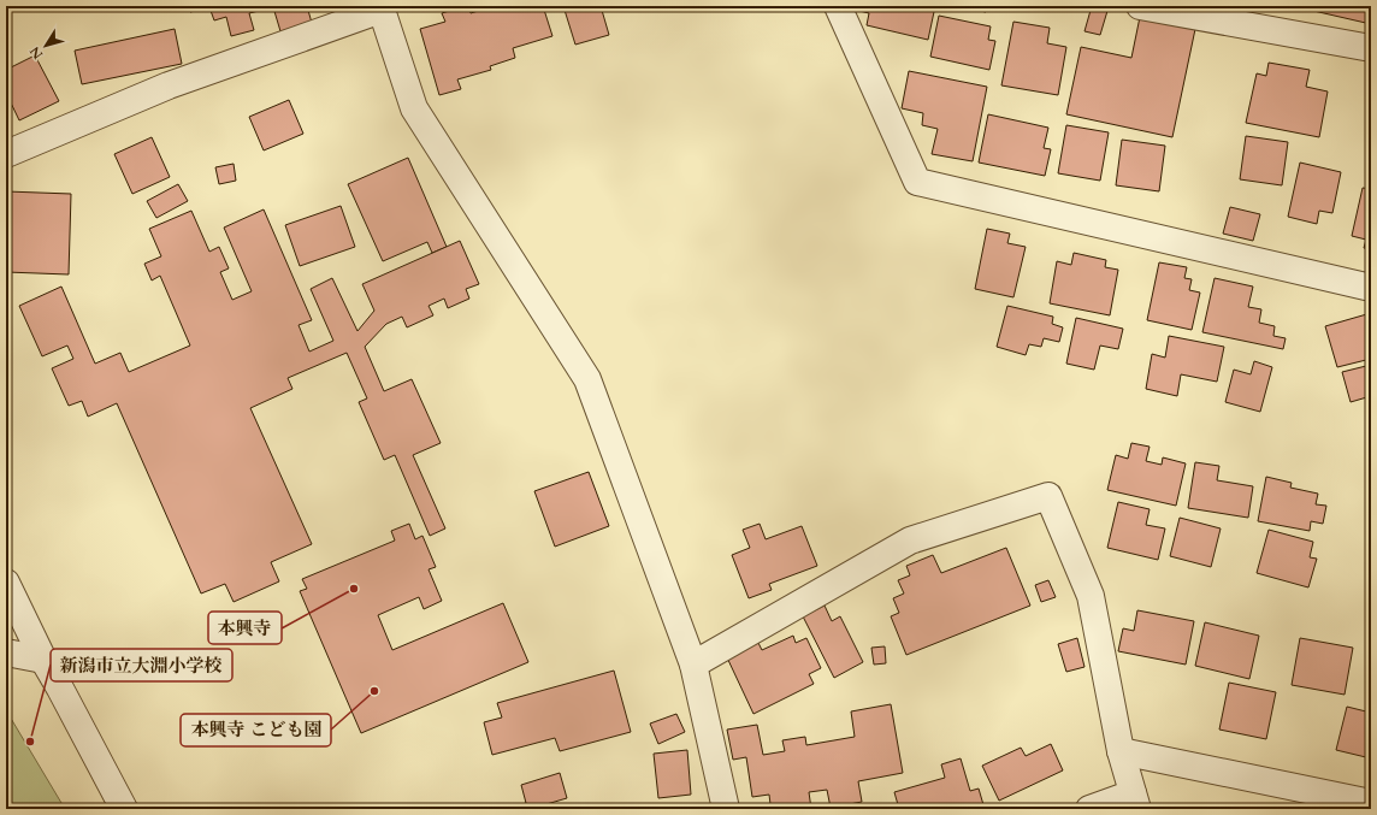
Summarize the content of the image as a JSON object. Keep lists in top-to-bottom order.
{
  "places": ["本興寺", "本興寺 こども園", "新潟市立大淵小学校"],
  "north": "bottom left"
}
